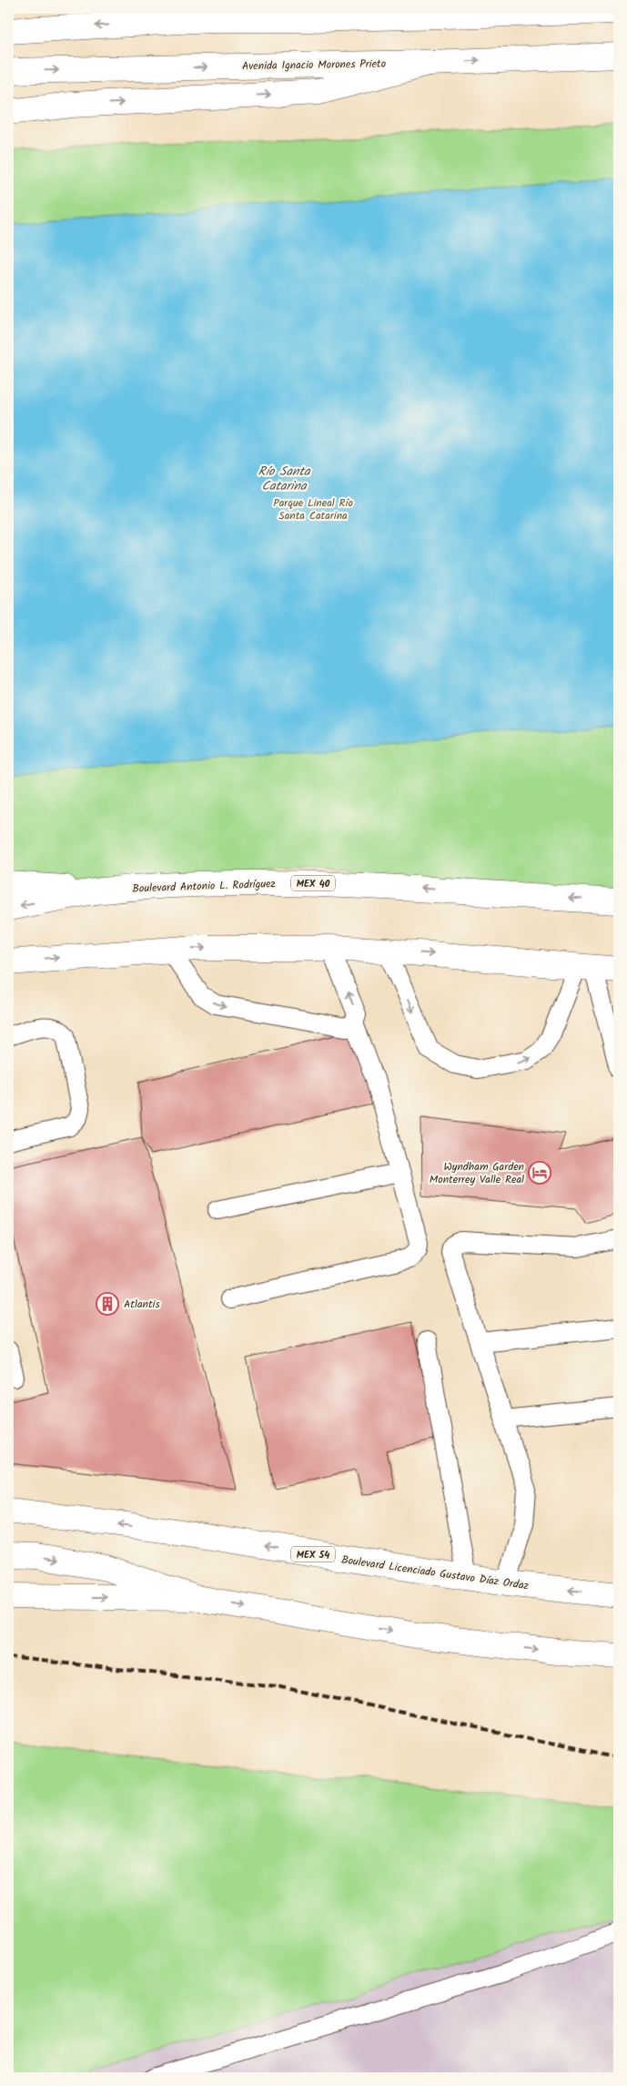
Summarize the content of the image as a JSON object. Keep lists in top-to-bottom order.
{
  "streets": {
    "main road": [
      "Avenida Ignacio Morones Prieto",
      "MEX 40",
      "Boulevard Antonio L. Rodríguez",
      "MEX 54",
      "Boulevard Licenciado Gustavo Díaz Ordaz"
    ]
  },
  "water": ["Río Santa Catarina"],
  "parks": ["Parque Lineal Río Santa Catarina"],
  "places": {
    "hotel": ["Wyndham Garden Monterrey Valle Real"],
    "building": ["Atlantis"]
  }
}
